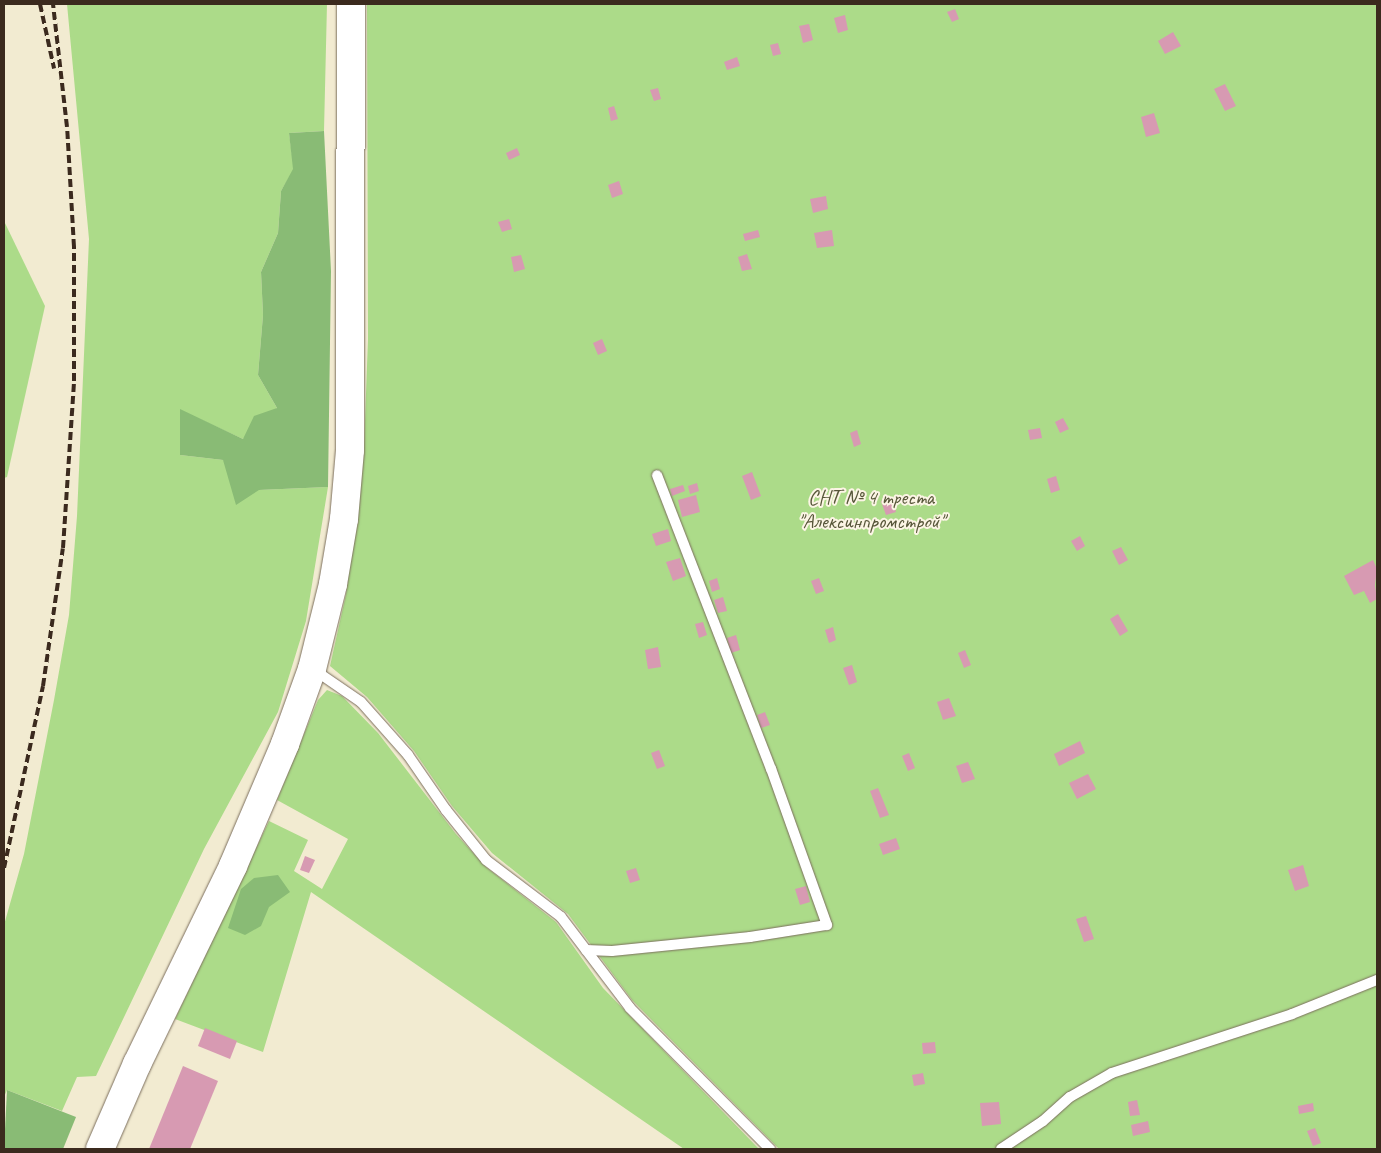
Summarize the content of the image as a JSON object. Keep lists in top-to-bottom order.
{
  "parks": ["СНТ № 4 треста \"Алексинпромстрой\""]
}
